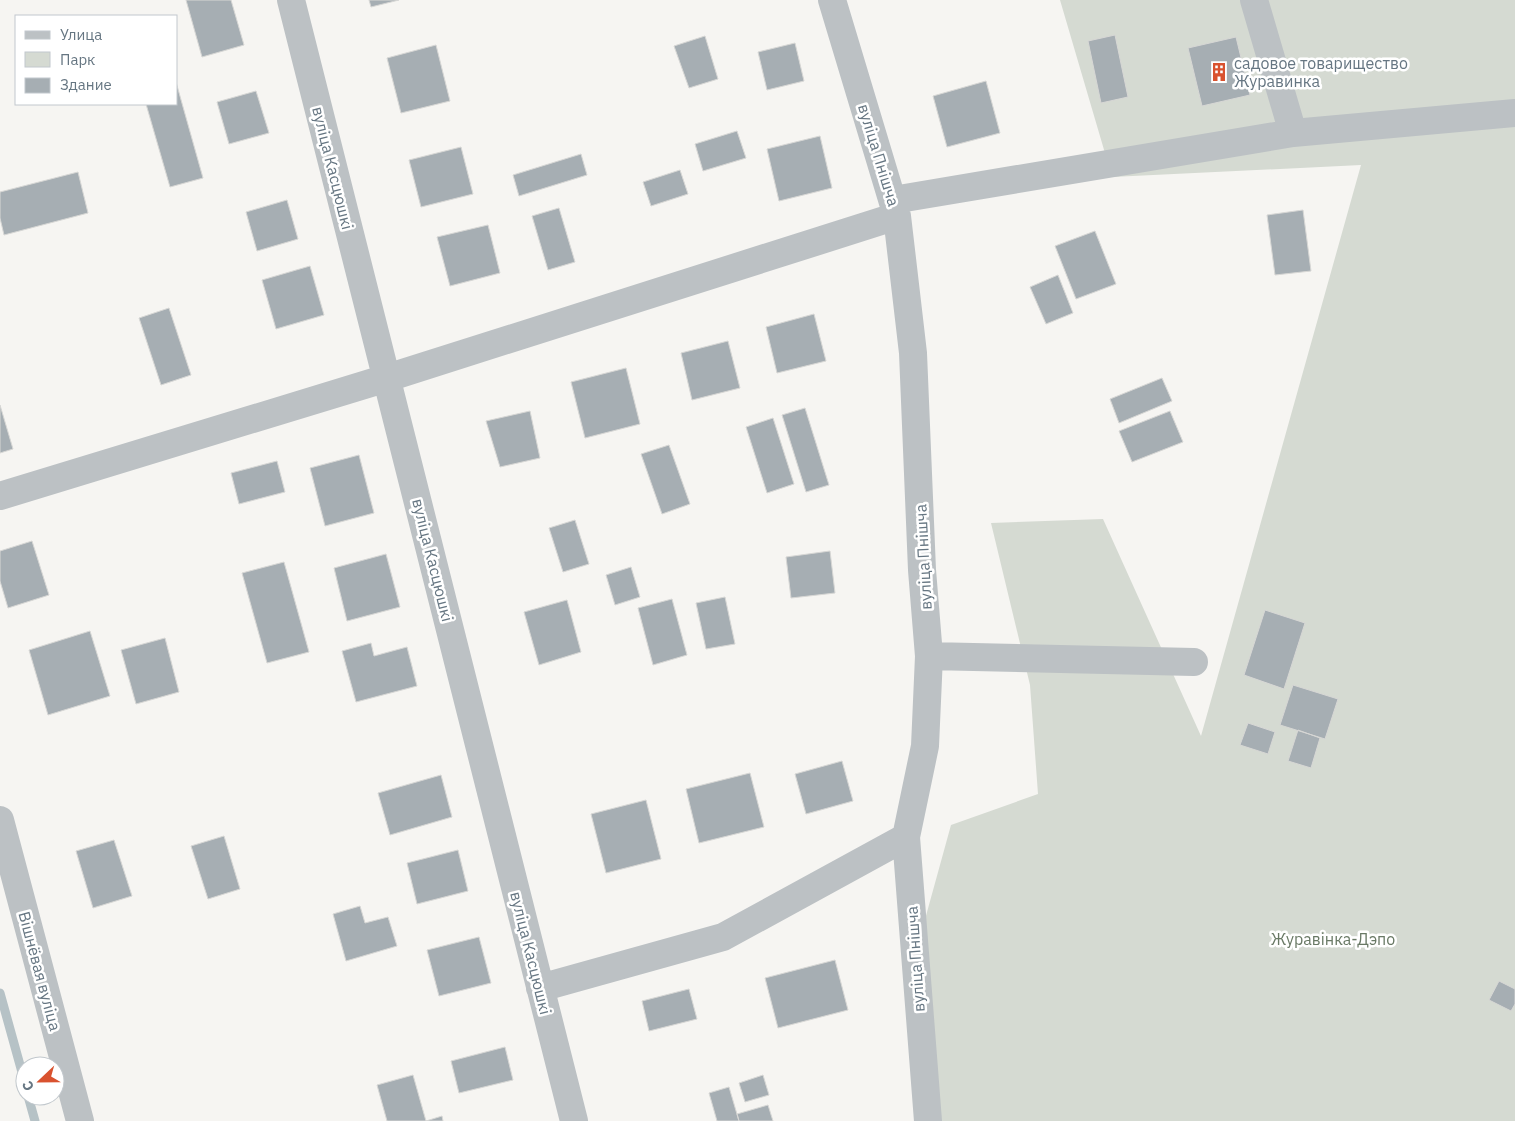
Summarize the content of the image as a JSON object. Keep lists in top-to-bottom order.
{
  "streets": {
    "street": ["вуліца Пнішча", "вуліца Касцюшкі", "Вішнёвая вуліца"]
  },
  "parks": ["Журавінка-Дэпо"],
  "places": {
    "building": ["садовое товарищество Журавинка"]
  },
  "legend": ["Улица", "Парк", "Здание"],
  "north": "left"
}
